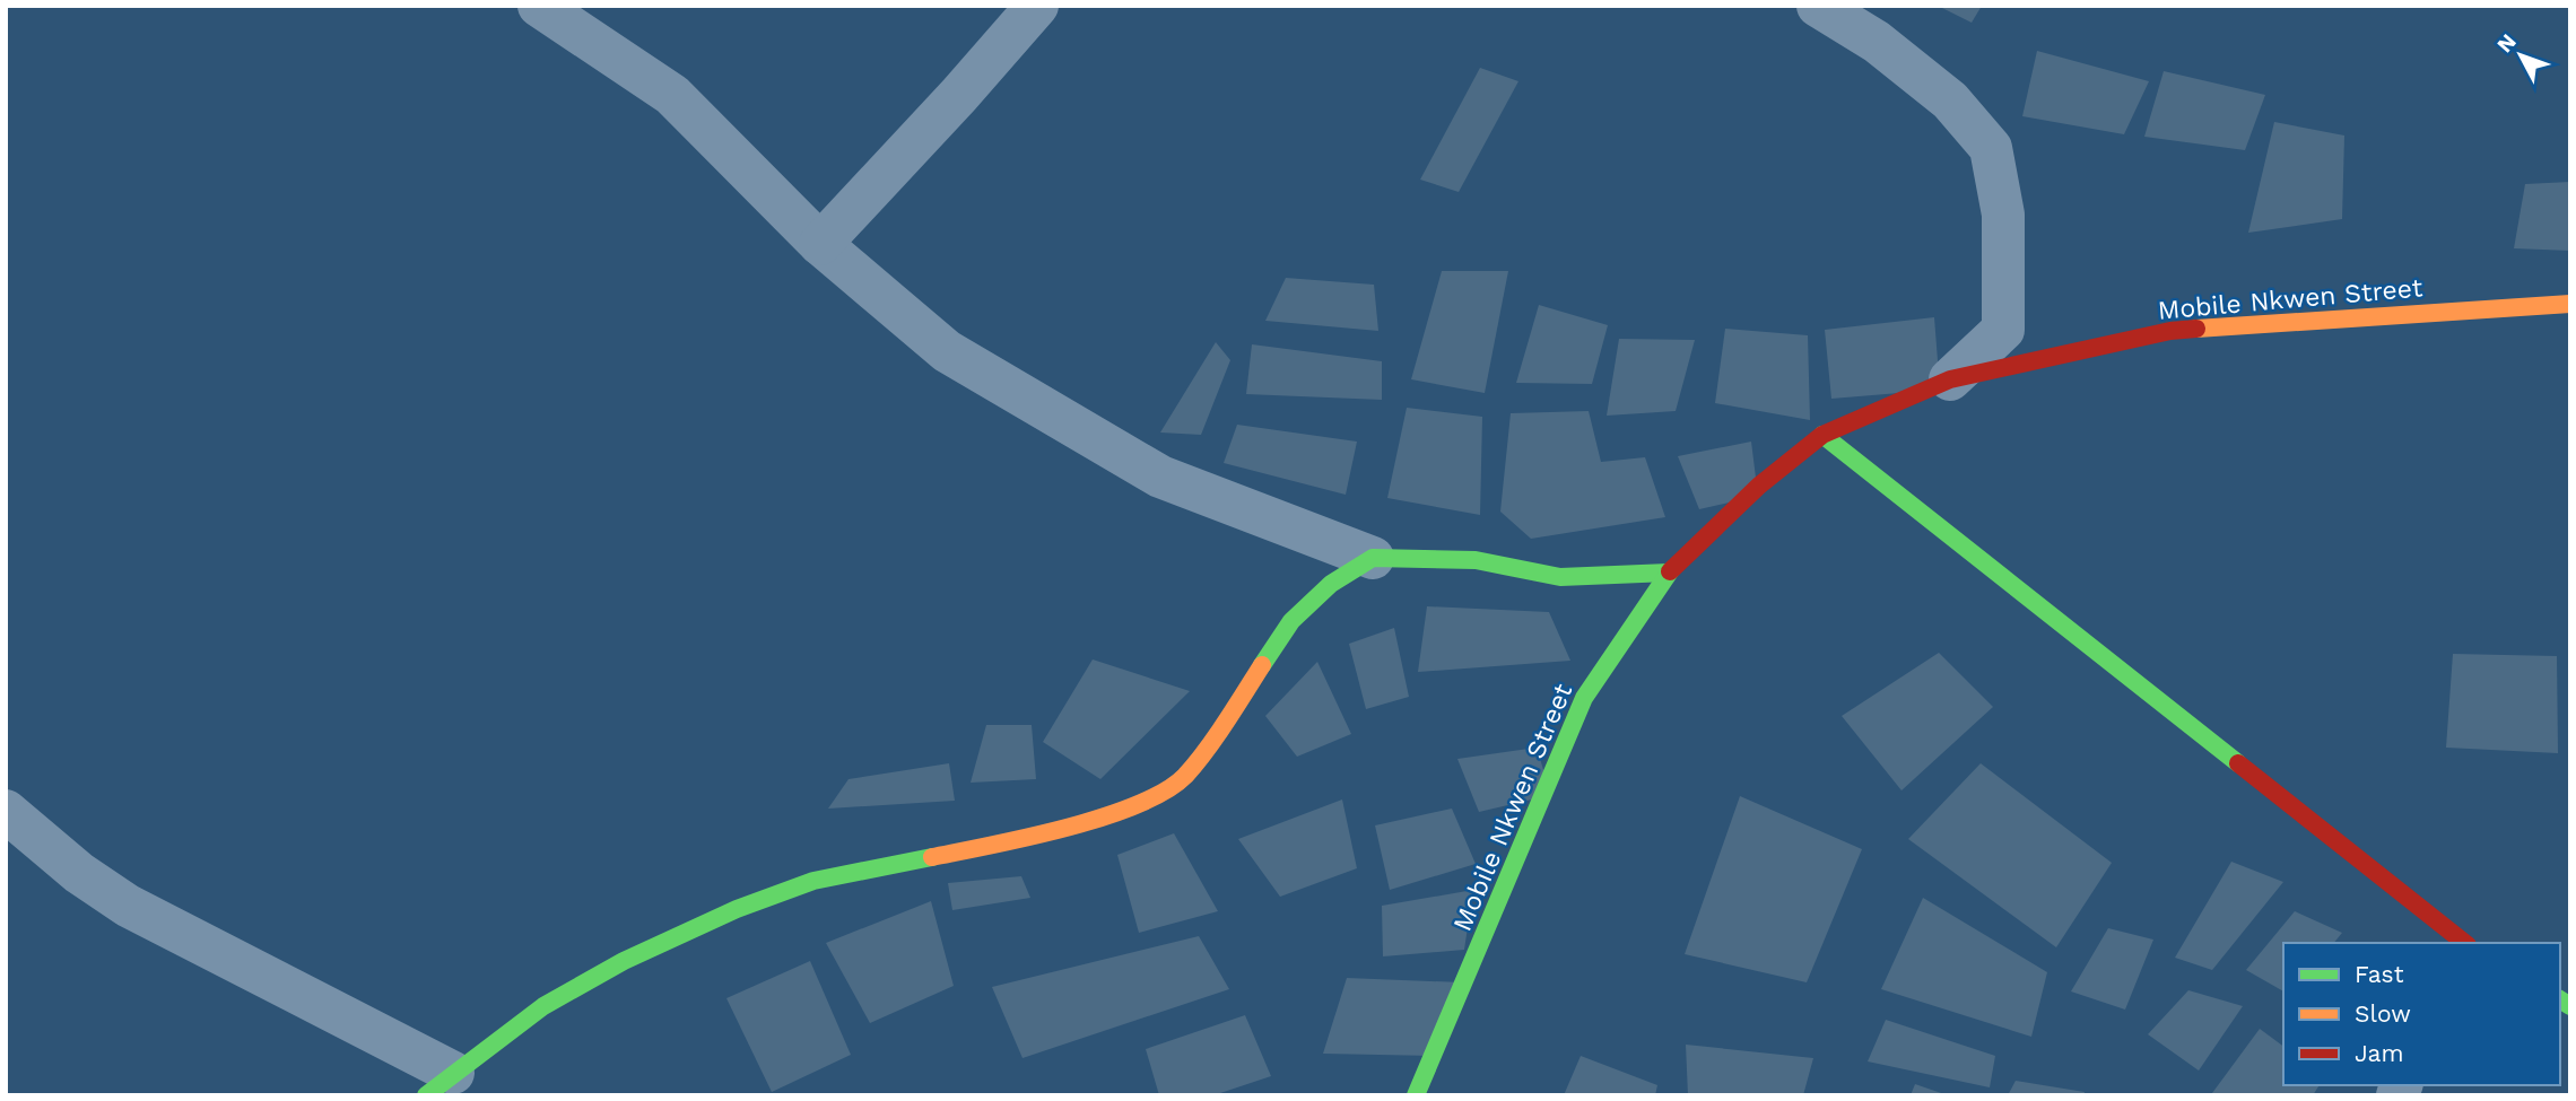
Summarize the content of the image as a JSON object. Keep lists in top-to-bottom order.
{
  "streets": {
    "main road": ["Mobile Nkwen Street"]
  },
  "legend": ["Fast", "Slow", "Jam"],
  "north": "top left"
}
